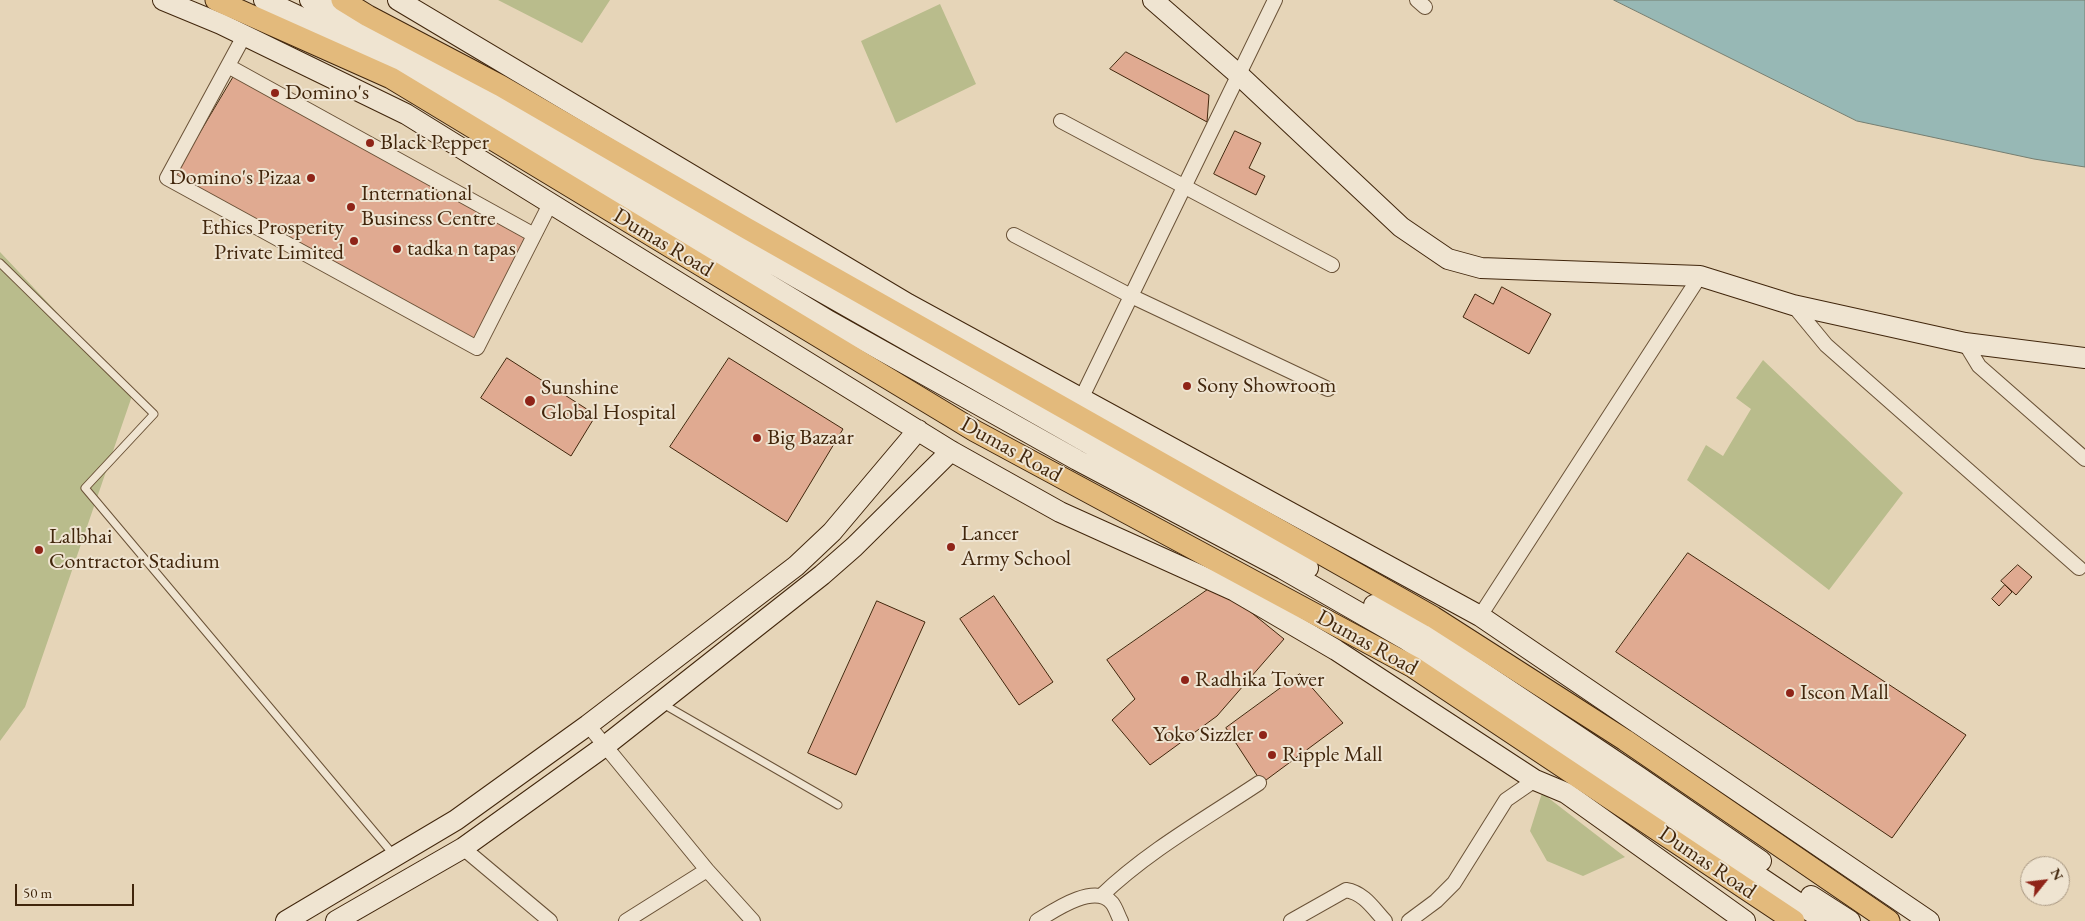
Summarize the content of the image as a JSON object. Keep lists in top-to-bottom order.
{
  "streets": {
    "main road": ["Dumas Road"]
  },
  "places": [
    "Domino's",
    "Black Pepper",
    "Domino's Pizaa",
    "International Business Centre",
    "Ethics Prosperity Private Limited",
    "tadka n tapas",
    "Sony Showroom",
    "Sunshine Global Hospital",
    "Big Bazaar",
    "Lancer Army School",
    "Lalbhai Contractor Stadium",
    "Radhika Tower",
    "Iscon Mall",
    "Yoko Sizzler",
    "Ripple Mall"
  ],
  "scale_bar": "50 m",
  "north": "top right"
}
